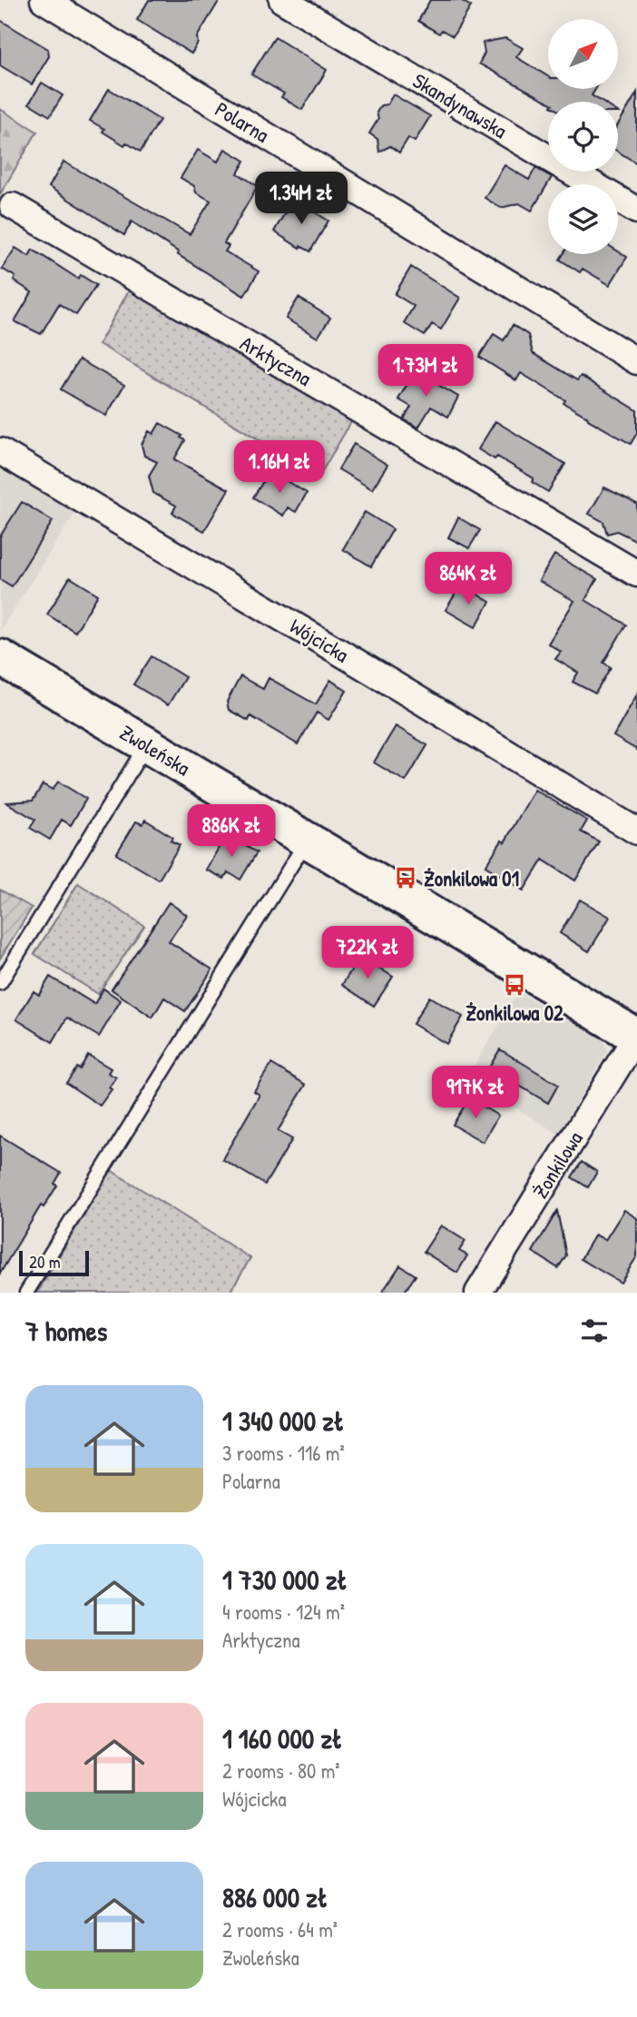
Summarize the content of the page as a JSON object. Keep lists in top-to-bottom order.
{
  "streets": {
    "street": [
      "Skandynawska",
      "Polarna",
      "Arktyczna",
      "Wójcicka",
      "Zwoleńska",
      "Żonkilowa"
    ]
  },
  "crossings": [
    ["Zwoleńska", "Żonkilowa"]
  ],
  "places": {
    "bus stop": ["Żonkilowa 01", "Żonkilowa 02"]
  },
  "scale_bar": "20 m",
  "north": "top right",
  "page": {
    "price": [
      "1.34M zł",
      "1.73M zł",
      "1.16M zł",
      "864K zł",
      "886K zł",
      "722K zł",
      "917K zł"
    ],
    "scale": "20 m",
    "heading": "7 homes",
    "list": [
      {
        "name": "1 340 000 zł",
        "note": "3 rooms · 116 m² · Polarna"
      },
      {
        "name": "1 730 000 zł",
        "note": "4 rooms · 124 m² · Arktyczna"
      },
      {
        "name": "1 160 000 zł",
        "note": "2 rooms · 80 m² · Wójcicka"
      },
      {
        "name": "886 000 zł",
        "note": "2 rooms · 64 m² · Zwoleńska"
      }
    ]
  }
}
